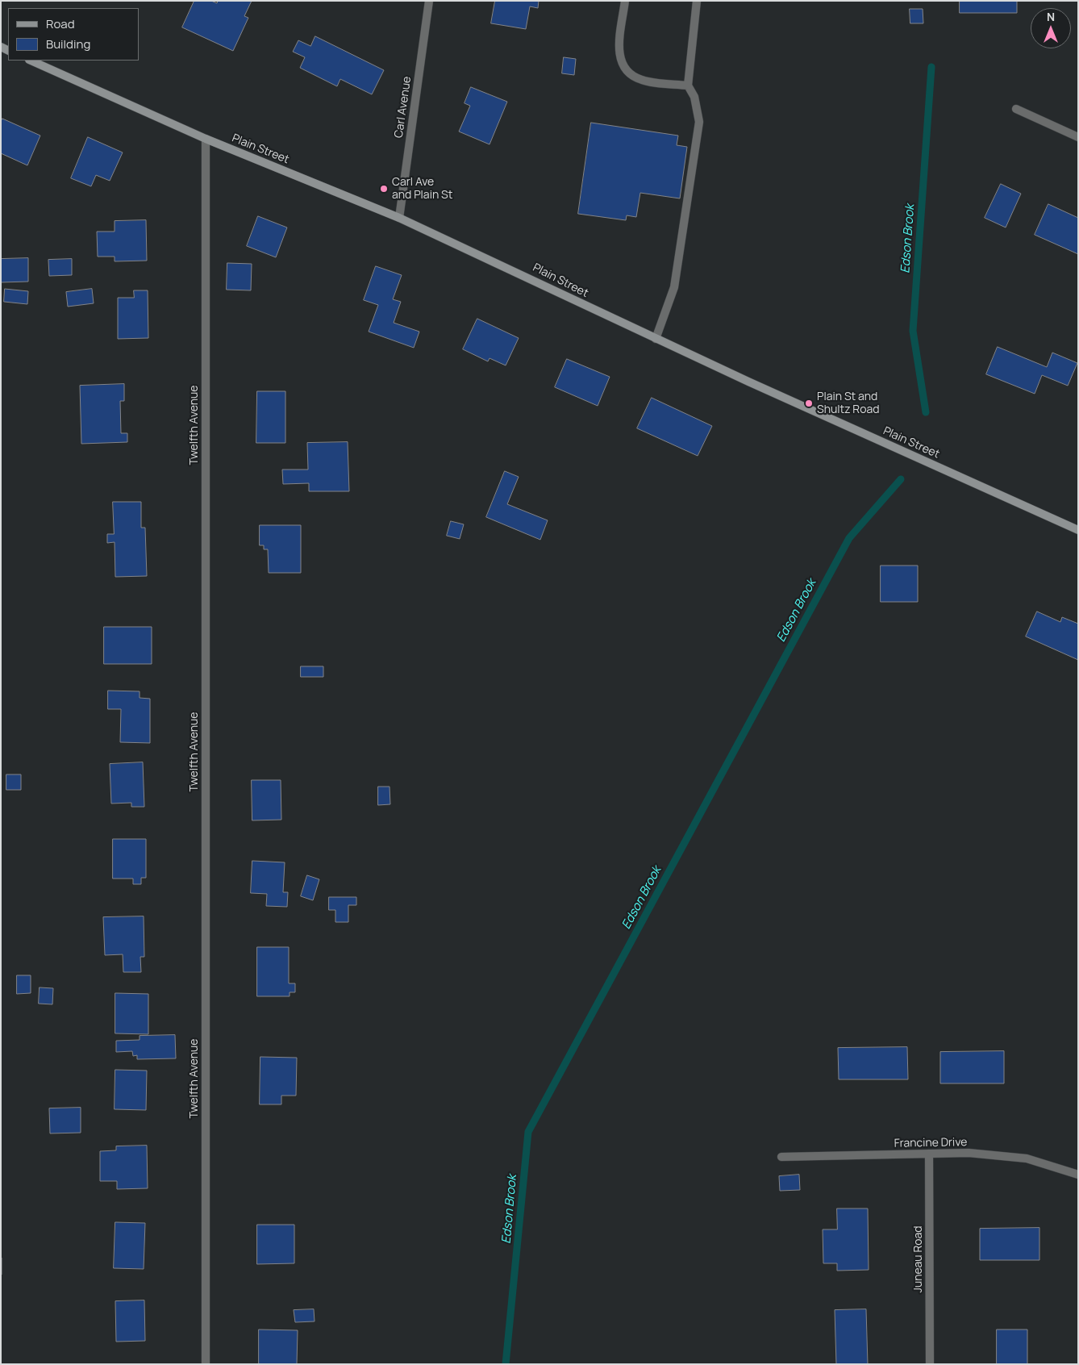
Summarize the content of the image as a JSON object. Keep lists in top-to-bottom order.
{
  "streets": {
    "main road": ["Plain Street"],
    "street": [
      "Carl Avenue",
      "Twelfth Avenue",
      "Francine Drive",
      "Juneau Road"
    ]
  },
  "crossings": [
    ["Carl Avenue", "Plain Street"],
    ["Plain Street", "Twelfth Avenue"],
    ["Francine Drive", "Juneau Road"]
  ],
  "water": ["Edson Brook"],
  "places": ["Carl Ave and Plain St", "Plain St and Shultz Road"],
  "legend": ["Road", "Building"],
  "north": "top"
}
